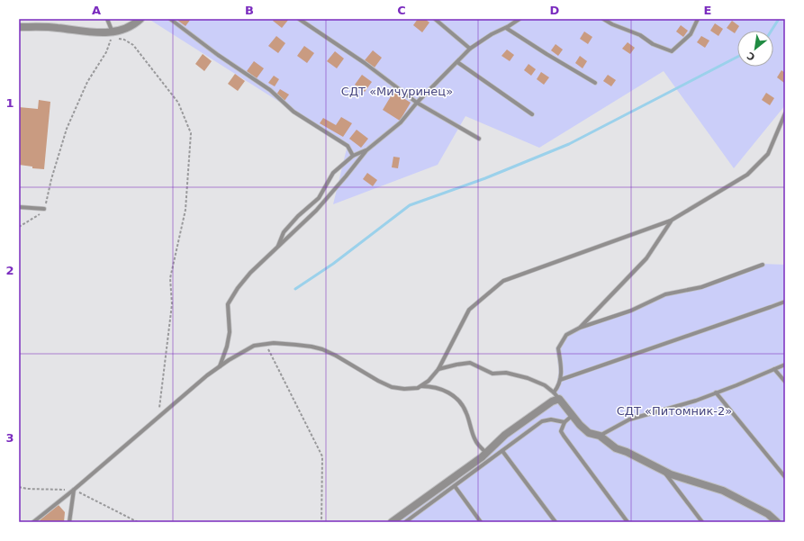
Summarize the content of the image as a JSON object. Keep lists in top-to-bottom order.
{
  "parks": ["СДТ «Мичуринец»", "СДТ «Питомник-2»"],
  "north": "bottom left",
  "grid": {
    "columns": [
      "A",
      "B",
      "C",
      "D",
      "E"
    ],
    "rows": ["1", "2", "3"]
  }
}
